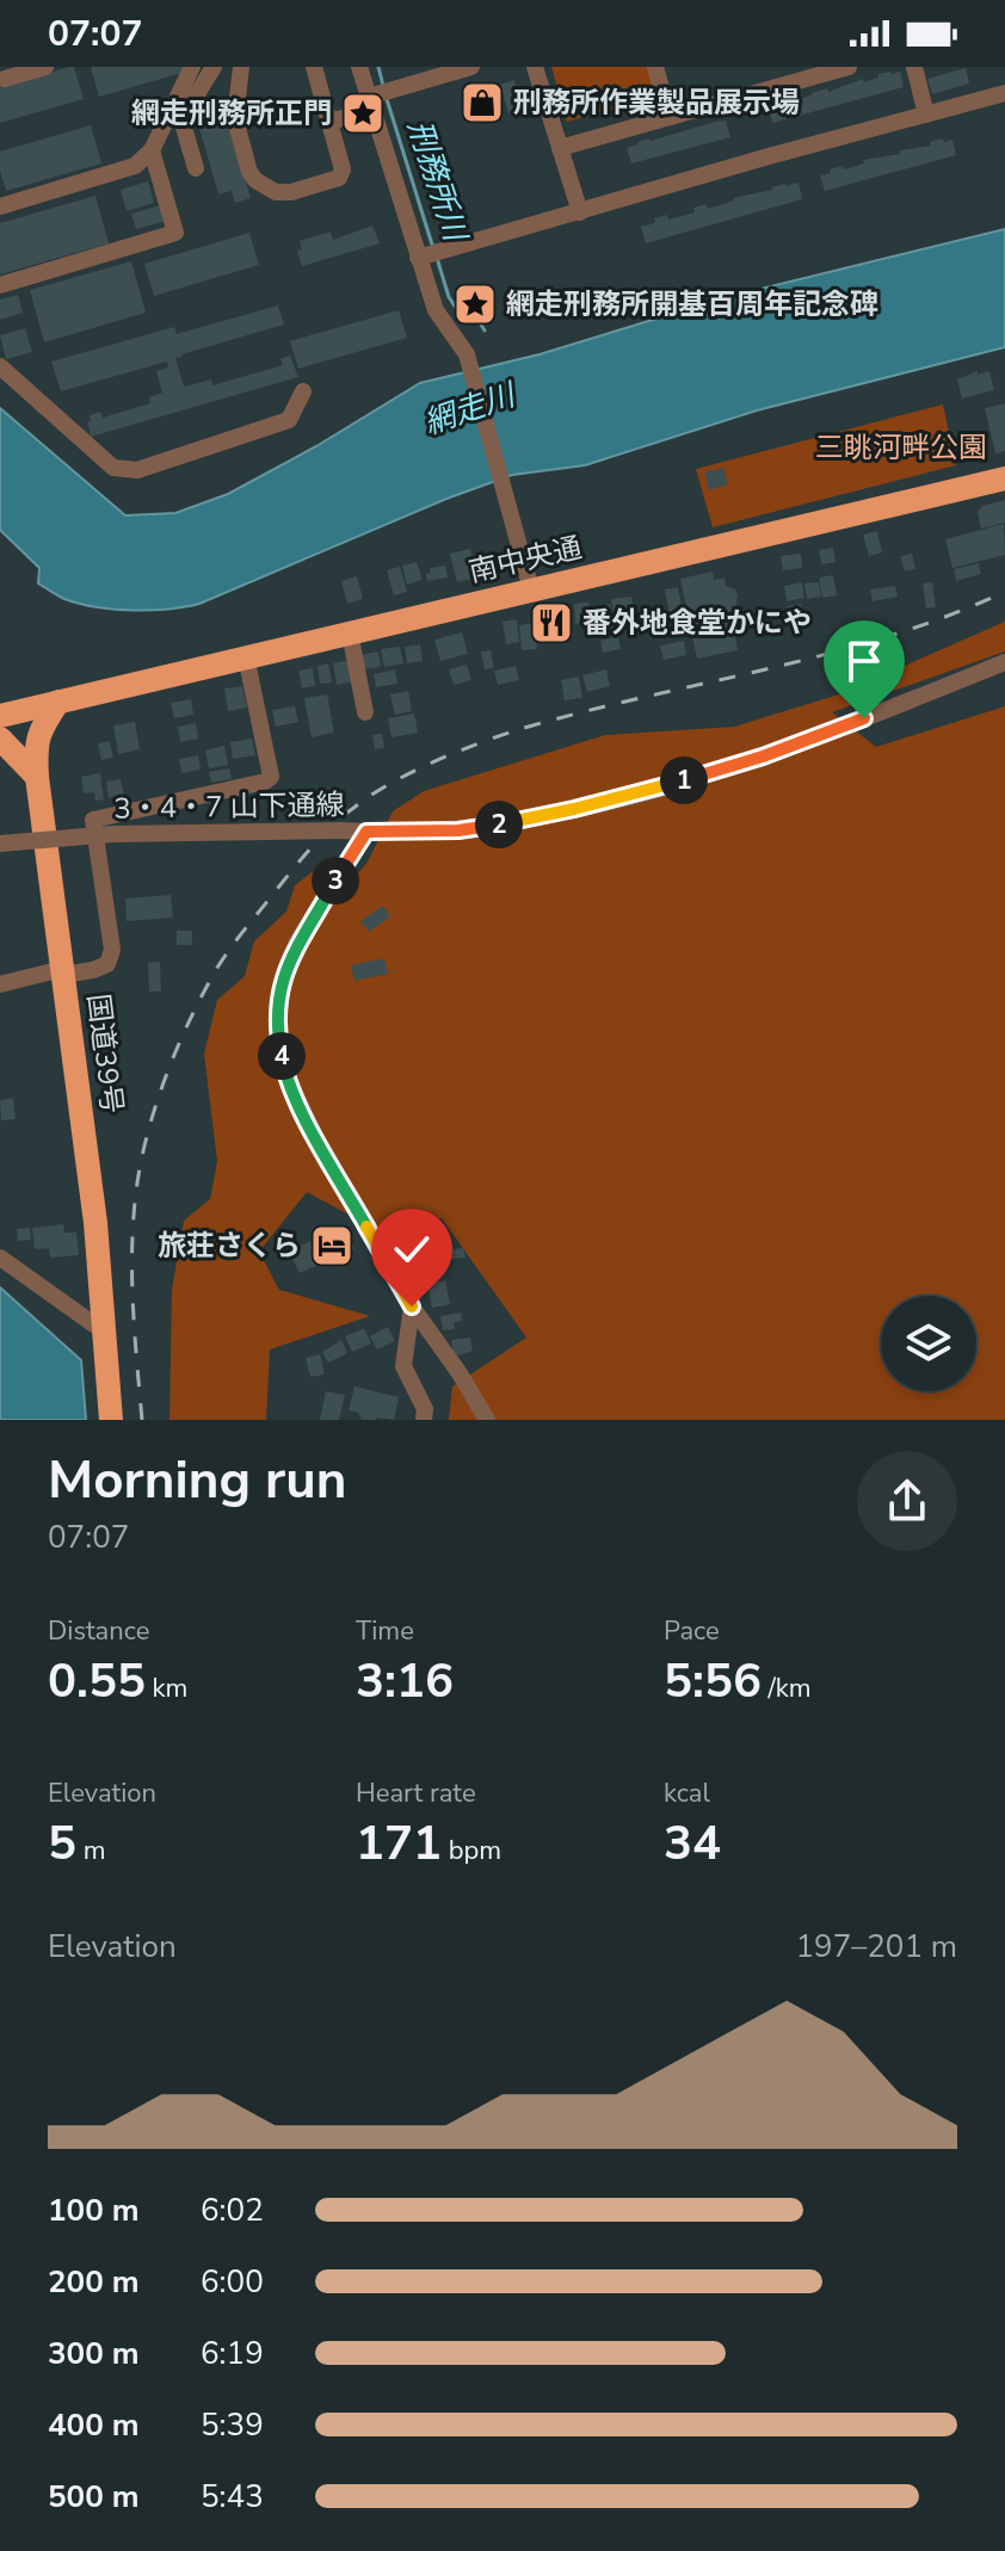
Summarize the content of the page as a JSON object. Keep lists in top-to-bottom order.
{
  "streets": {
    "highway": ["南中央通", "国道39号"],
    "street": ["3・4・7 山下通線"]
  },
  "crossings": [
    ["南中央通", "国道39号"]
  ],
  "water": ["刑務所川", "網走川"],
  "parks": ["三眺河畔公園"],
  "places": {
    "shop": ["刑務所作業製品展示場"],
    "place": ["網走刑務所正門", "網走刑務所開基百周年記念碑"],
    "restaurant": ["番外地食堂かにや"],
    "hotel": ["旅荘さくら"]
  },
  "page": {
    "status": "07:07",
    "pins": [
      "1",
      "2",
      "3",
      "4"
    ],
    "heading": ["Morning run", "07:07"],
    "stats": [
      ["Distance", "0.55 km"],
      ["Time", "3:16"],
      ["Pace", "5:56 /km"],
      ["Elevation", "5 m"],
      ["Heart rate", "171 bpm"],
      ["kcal", "34"]
    ],
    "chart": ["Elevation", "197–201 m"],
    "list": [
      {
        "name": "100 m",
        "note": "6:02"
      },
      {
        "name": "200 m",
        "note": "6:00"
      },
      {
        "name": "300 m",
        "note": "6:19"
      },
      {
        "name": "400 m",
        "note": "5:39"
      },
      {
        "name": "500 m",
        "note": "5:43"
      }
    ]
  }
}
